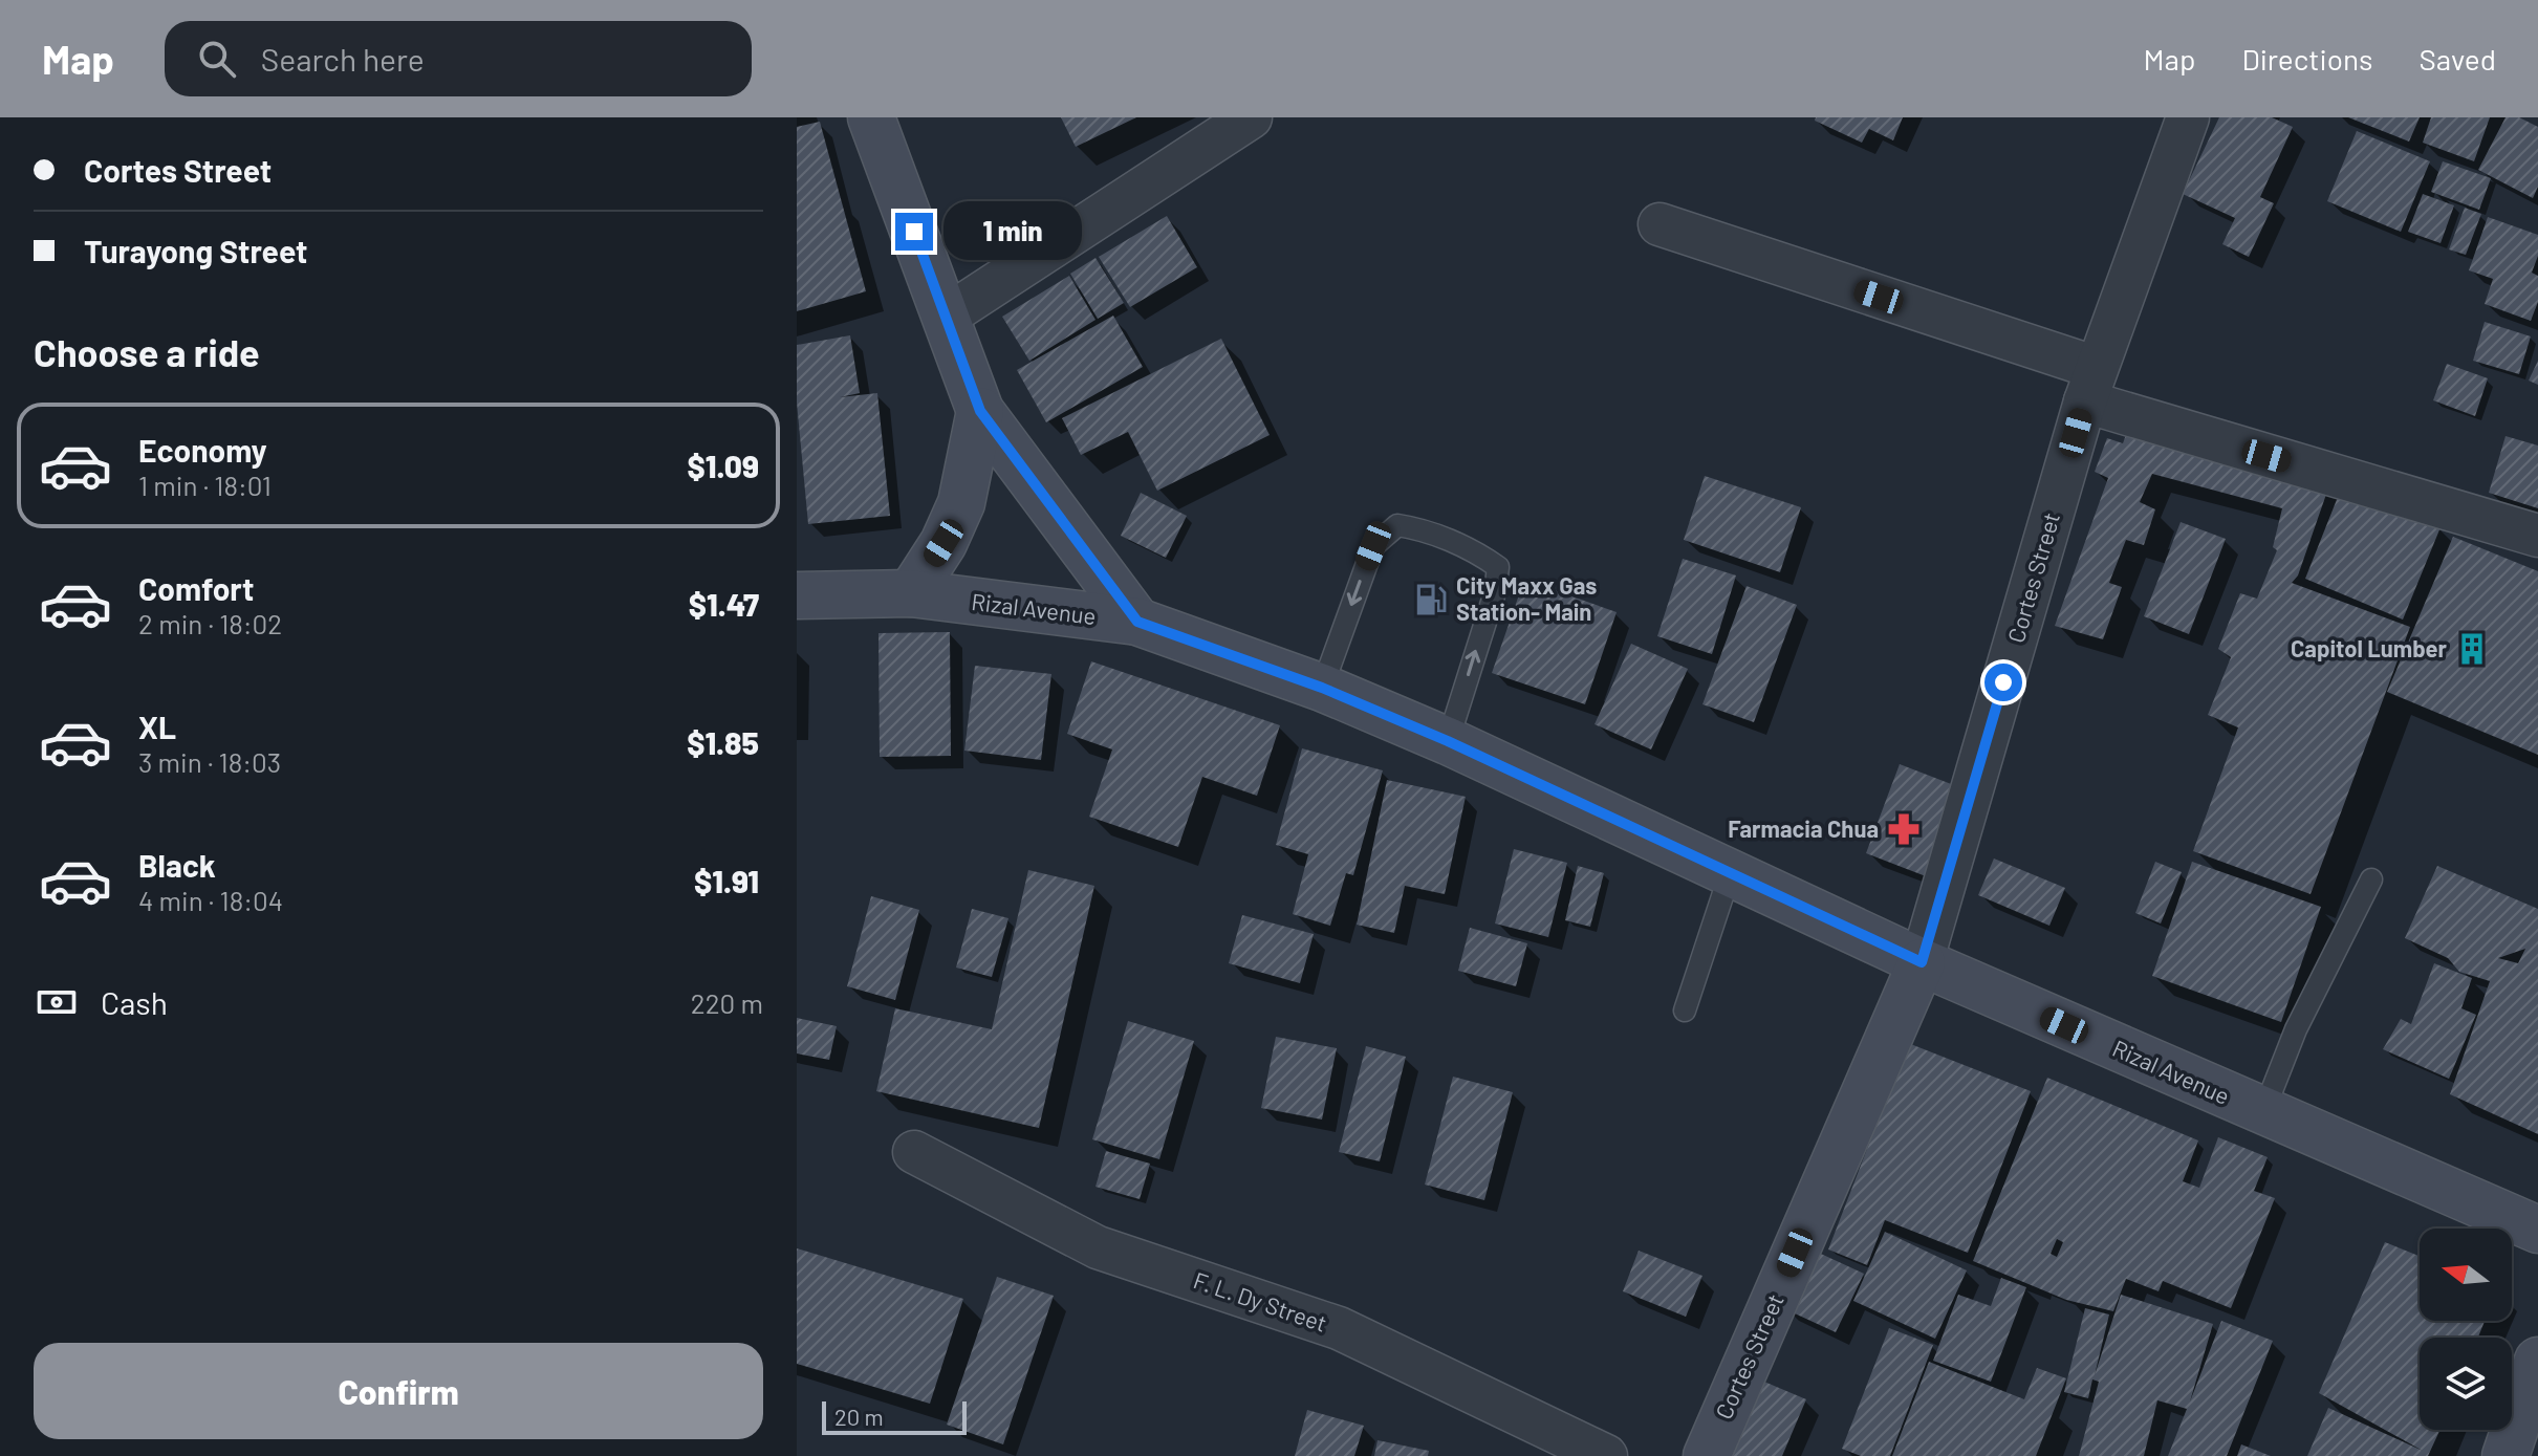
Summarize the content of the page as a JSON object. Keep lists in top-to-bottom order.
{
  "streets": {
    "main road": ["Cortes Street", "Rizal Avenue"],
    "street": ["F. L. Dy Street"]
  },
  "crossings": [
    ["Cortes Street", "Rizal Avenue"]
  ],
  "places": {
    "fuel station": ["City Maxx Gas Station- Main"],
    "building": ["Capitol Lumber"],
    "pharmacy": ["Farmacia Chua"]
  },
  "scale_bar": "20 m",
  "north": "left",
  "page": {
    "header": "Map",
    "search": "Search here",
    "nav": ["Map", "Directions", "Saved"],
    "banner": ["Cortes Street", "Turayong Street"],
    "bubble": "1 min",
    "heading": "Choose a ride",
    "list": [
      {
        "name": "Economy",
        "note": "1 min · 18:01",
        "value": "$1.09"
      },
      {
        "name": "Comfort",
        "note": "2 min · 18:02",
        "value": "$1.47"
      },
      {
        "name": "XL",
        "note": "3 min · 18:03",
        "value": "$1.85"
      },
      {
        "name": "Black",
        "note": "4 min · 18:04",
        "value": "$1.91"
      }
    ],
    "pay": ["Cash", "220 m"],
    "buttons": "Confirm",
    "scale": "20 m"
  }
}
